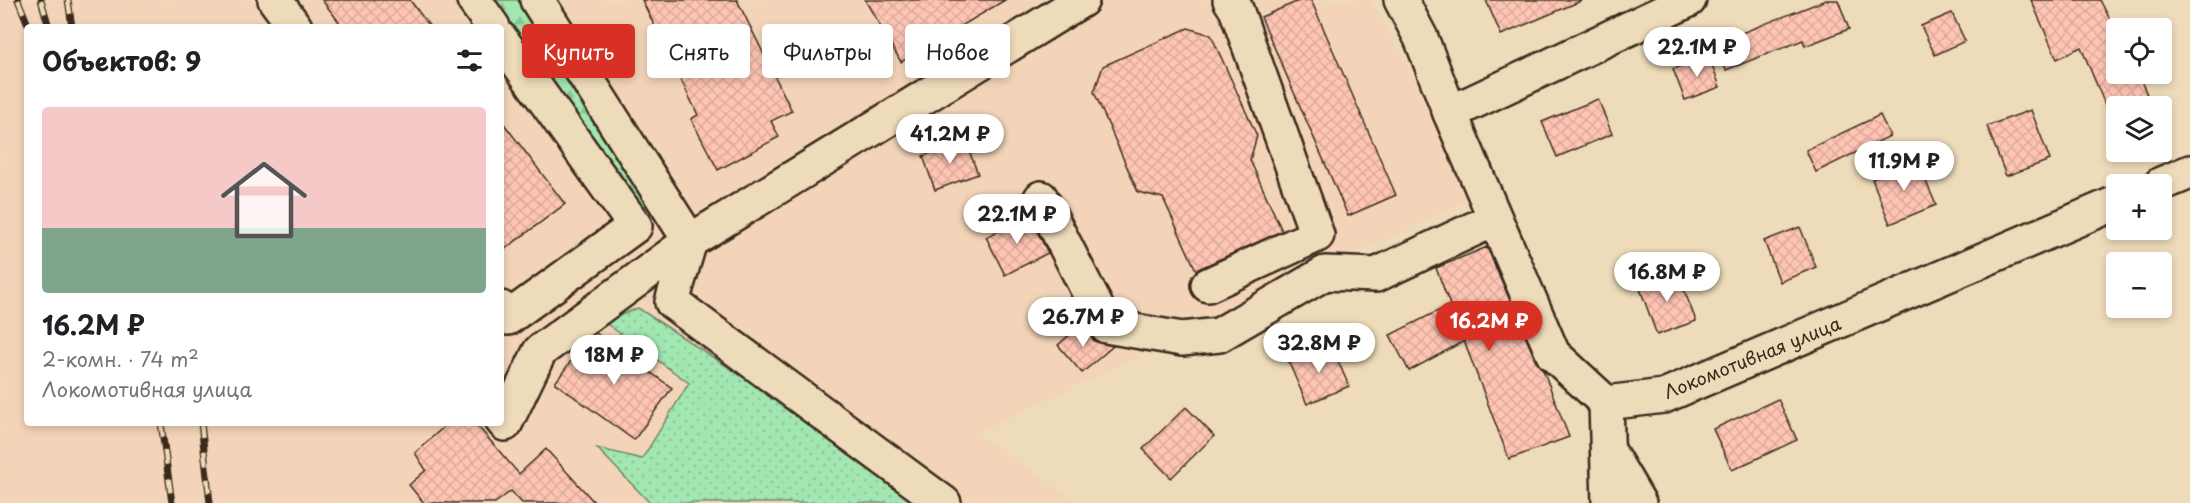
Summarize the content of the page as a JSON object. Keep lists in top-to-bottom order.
{
  "streets": {
    "street": ["Локомотивная улица"]
  },
  "page": {
    "map_buttons": ["+", "−"],
    "chip": [
      "Купить",
      "Снять",
      "Фильтры",
      "Новое"
    ],
    "heading": "Объектов: 9",
    "price": [
      "22.1M ₽",
      "41.2M ₽",
      "11.9M ₽",
      "22.1M ₽",
      "16.8M ₽",
      "26.7M ₽",
      "16.2M ₽",
      "32.8M ₽",
      "18M ₽"
    ],
    "list": [
      {
        "name": "16.2M ₽",
        "note": "2-комн. · 74 m² · Локомотивная улица"
      }
    ]
  }
}
